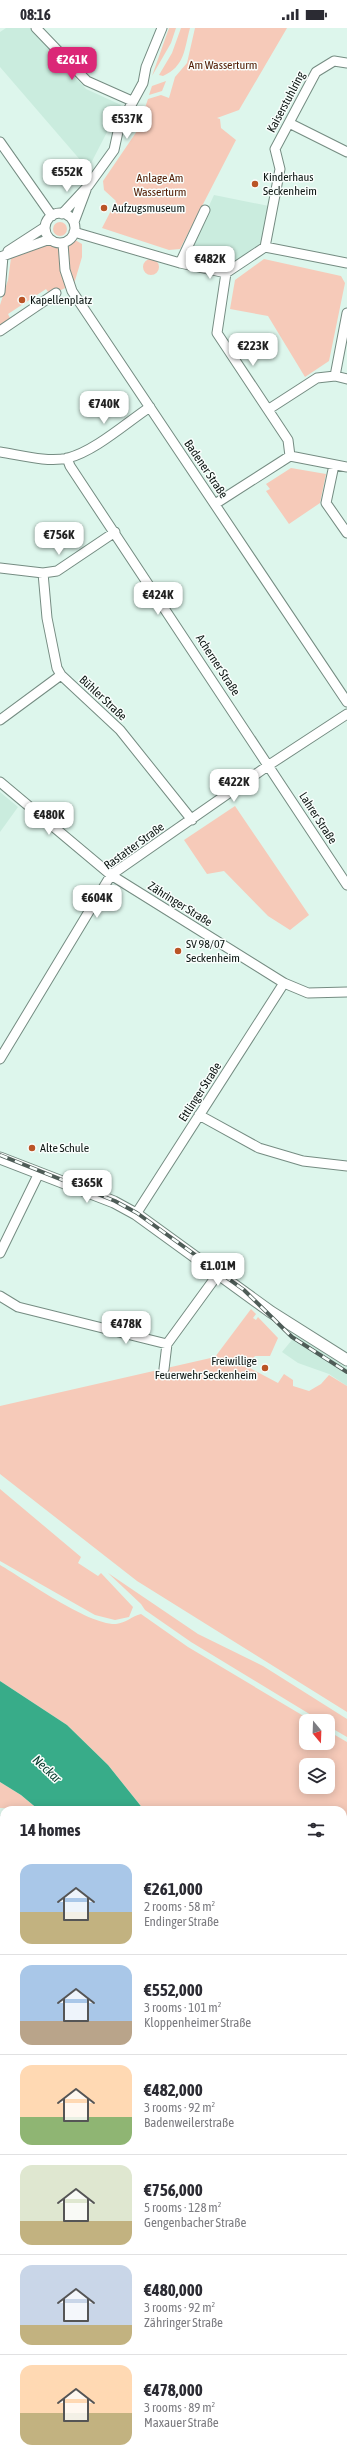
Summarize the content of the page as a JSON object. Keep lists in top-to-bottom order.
{
  "streets": {
    "street": [
      "Kaiserstuhlring",
      "Badener Straße",
      "Acherner Straße",
      "Bühler Straße",
      "Lahrer Straße",
      "Rastatter Straße",
      "Zähringer Straße",
      "Ettlinger Straße"
    ]
  },
  "crossings": [
    ["Acherner Straße", "Lahrer Straße"],
    ["Acherner Straße", "Rastatter Straße"],
    ["Bühler Straße", "Rastatter Straße"],
    ["Lahrer Straße", "Rastatter Straße"],
    ["Rastatter Straße", "Zähringer Straße"],
    ["Zähringer Straße", "Ettlinger Straße"]
  ],
  "water": ["Neckar"],
  "parks": ["Am Wasserturm", "Anlage Am Wasserturm"],
  "places": [
    "Kinderhaus Seckenheim",
    "Aufzugsmuseum",
    "Kapellenplatz",
    "SV 98/07 Seckenheim",
    "Alte Schule",
    "Freiwillige Feuerwehr Seckenheim"
  ],
  "north": "bottom",
  "page": {
    "status": "08:16",
    "price": [
      "€261K",
      "€537K",
      "€552K",
      "€482K",
      "€223K",
      "€740K",
      "€756K",
      "€424K",
      "€422K",
      "€480K",
      "€604K",
      "€365K",
      "€1.01M",
      "€478K"
    ],
    "heading": "14 homes",
    "list": [
      {
        "name": "€261,000",
        "note": "2 rooms · 58 m² · Endinger Straße"
      },
      {
        "name": "€552,000",
        "note": "3 rooms · 101 m² · Kloppenheimer Straße"
      },
      {
        "name": "€482,000",
        "note": "3 rooms · 92 m² · Badenweilerstraße"
      },
      {
        "name": "€756,000",
        "note": "5 rooms · 128 m² · Gengenbacher Straße"
      },
      {
        "name": "€480,000",
        "note": "3 rooms · 92 m² · Zähringer Straße"
      },
      {
        "name": "€478,000",
        "note": "3 rooms · 89 m² · Maxauer Straße"
      }
    ]
  }
}
